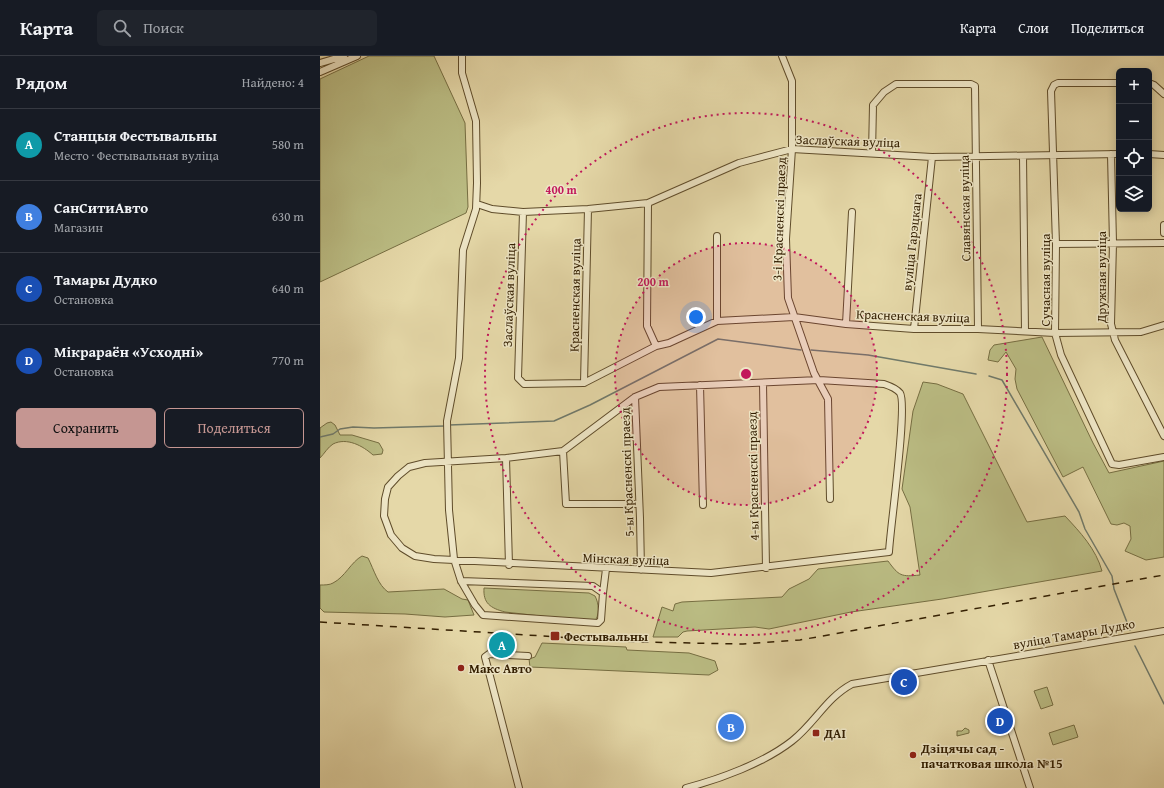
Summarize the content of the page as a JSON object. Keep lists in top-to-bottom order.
{
  "streets": {
    "street": [
      "Заслаўская вуліца",
      "Славянская вуліца",
      "3-і Красненскі праезд",
      "вуліца Гарэцкага",
      "Дружная вуліца",
      "Сучасная вуліца",
      "Красненская вуліца",
      "5-ы Красненскі праезд",
      "4-ы Красненскі праезд",
      "Мінская вуліца",
      "вуліца Тамары Дудко"
    ]
  },
  "crossings": [
    ["Заслаўская вуліца", "Славянская вуліца"],
    ["Заслаўская вуліца", "3-і Красненскі праезд"],
    ["Заслаўская вуліца", "вуліца Гарэцкага"],
    ["Заслаўская вуліца", "Дружная вуліца"],
    ["Заслаўская вуліца", "Сучасная вуліца"],
    ["Заслаўская вуліца", "Красненская вуліца"],
    ["Славянская вуліца", "Красненская вуліца"],
    ["3-і Красненскі праезд", "Красненская вуліца"],
    ["3-і Красненскі праезд", "Мінская вуліца"],
    ["вуліца Гарэцкага", "Красненская вуліца"],
    ["Дружная вуліца", "Красненская вуліца"],
    ["Сучасная вуліца", "Красненская вуліца"],
    ["5-ы Красненскі праезд", "Мінская вуліца"],
    ["4-ы Красненскі праезд", "Мінская вуліца"]
  ],
  "places": {
    "transit": ["Фестывальны", "ДАІ"],
    "other": ["Макс Авто", "Дзіцячы сад - пачатковая школа №15"]
  },
  "page": {
    "header": "Карта",
    "search": "Поиск",
    "nav": ["Карта", "Слои", "Поделиться"],
    "heading": ["Рядом", "Найдено: 4"],
    "map_buttons": ["+", "−"],
    "list": [
      {
        "mark": "A",
        "name": "Станцыя Фестывальны",
        "note": "Место · Фестывальная вуліца",
        "value": "580 m"
      },
      {
        "mark": "B",
        "name": "СанСитиАвто",
        "note": "Магазин",
        "value": "630 m"
      },
      {
        "mark": "C",
        "name": "Тамары Дудко",
        "note": "Остановка",
        "value": "640 m"
      },
      {
        "mark": "D",
        "name": "Мікрараён «Усходні»",
        "note": "Остановка",
        "value": "770 m"
      }
    ],
    "buttons": ["Сохранить", "Поделиться"],
    "pins": [
      "A",
      "C",
      "D",
      "B"
    ]
  },
  "rings": ["400 m", "200 m"]
}
